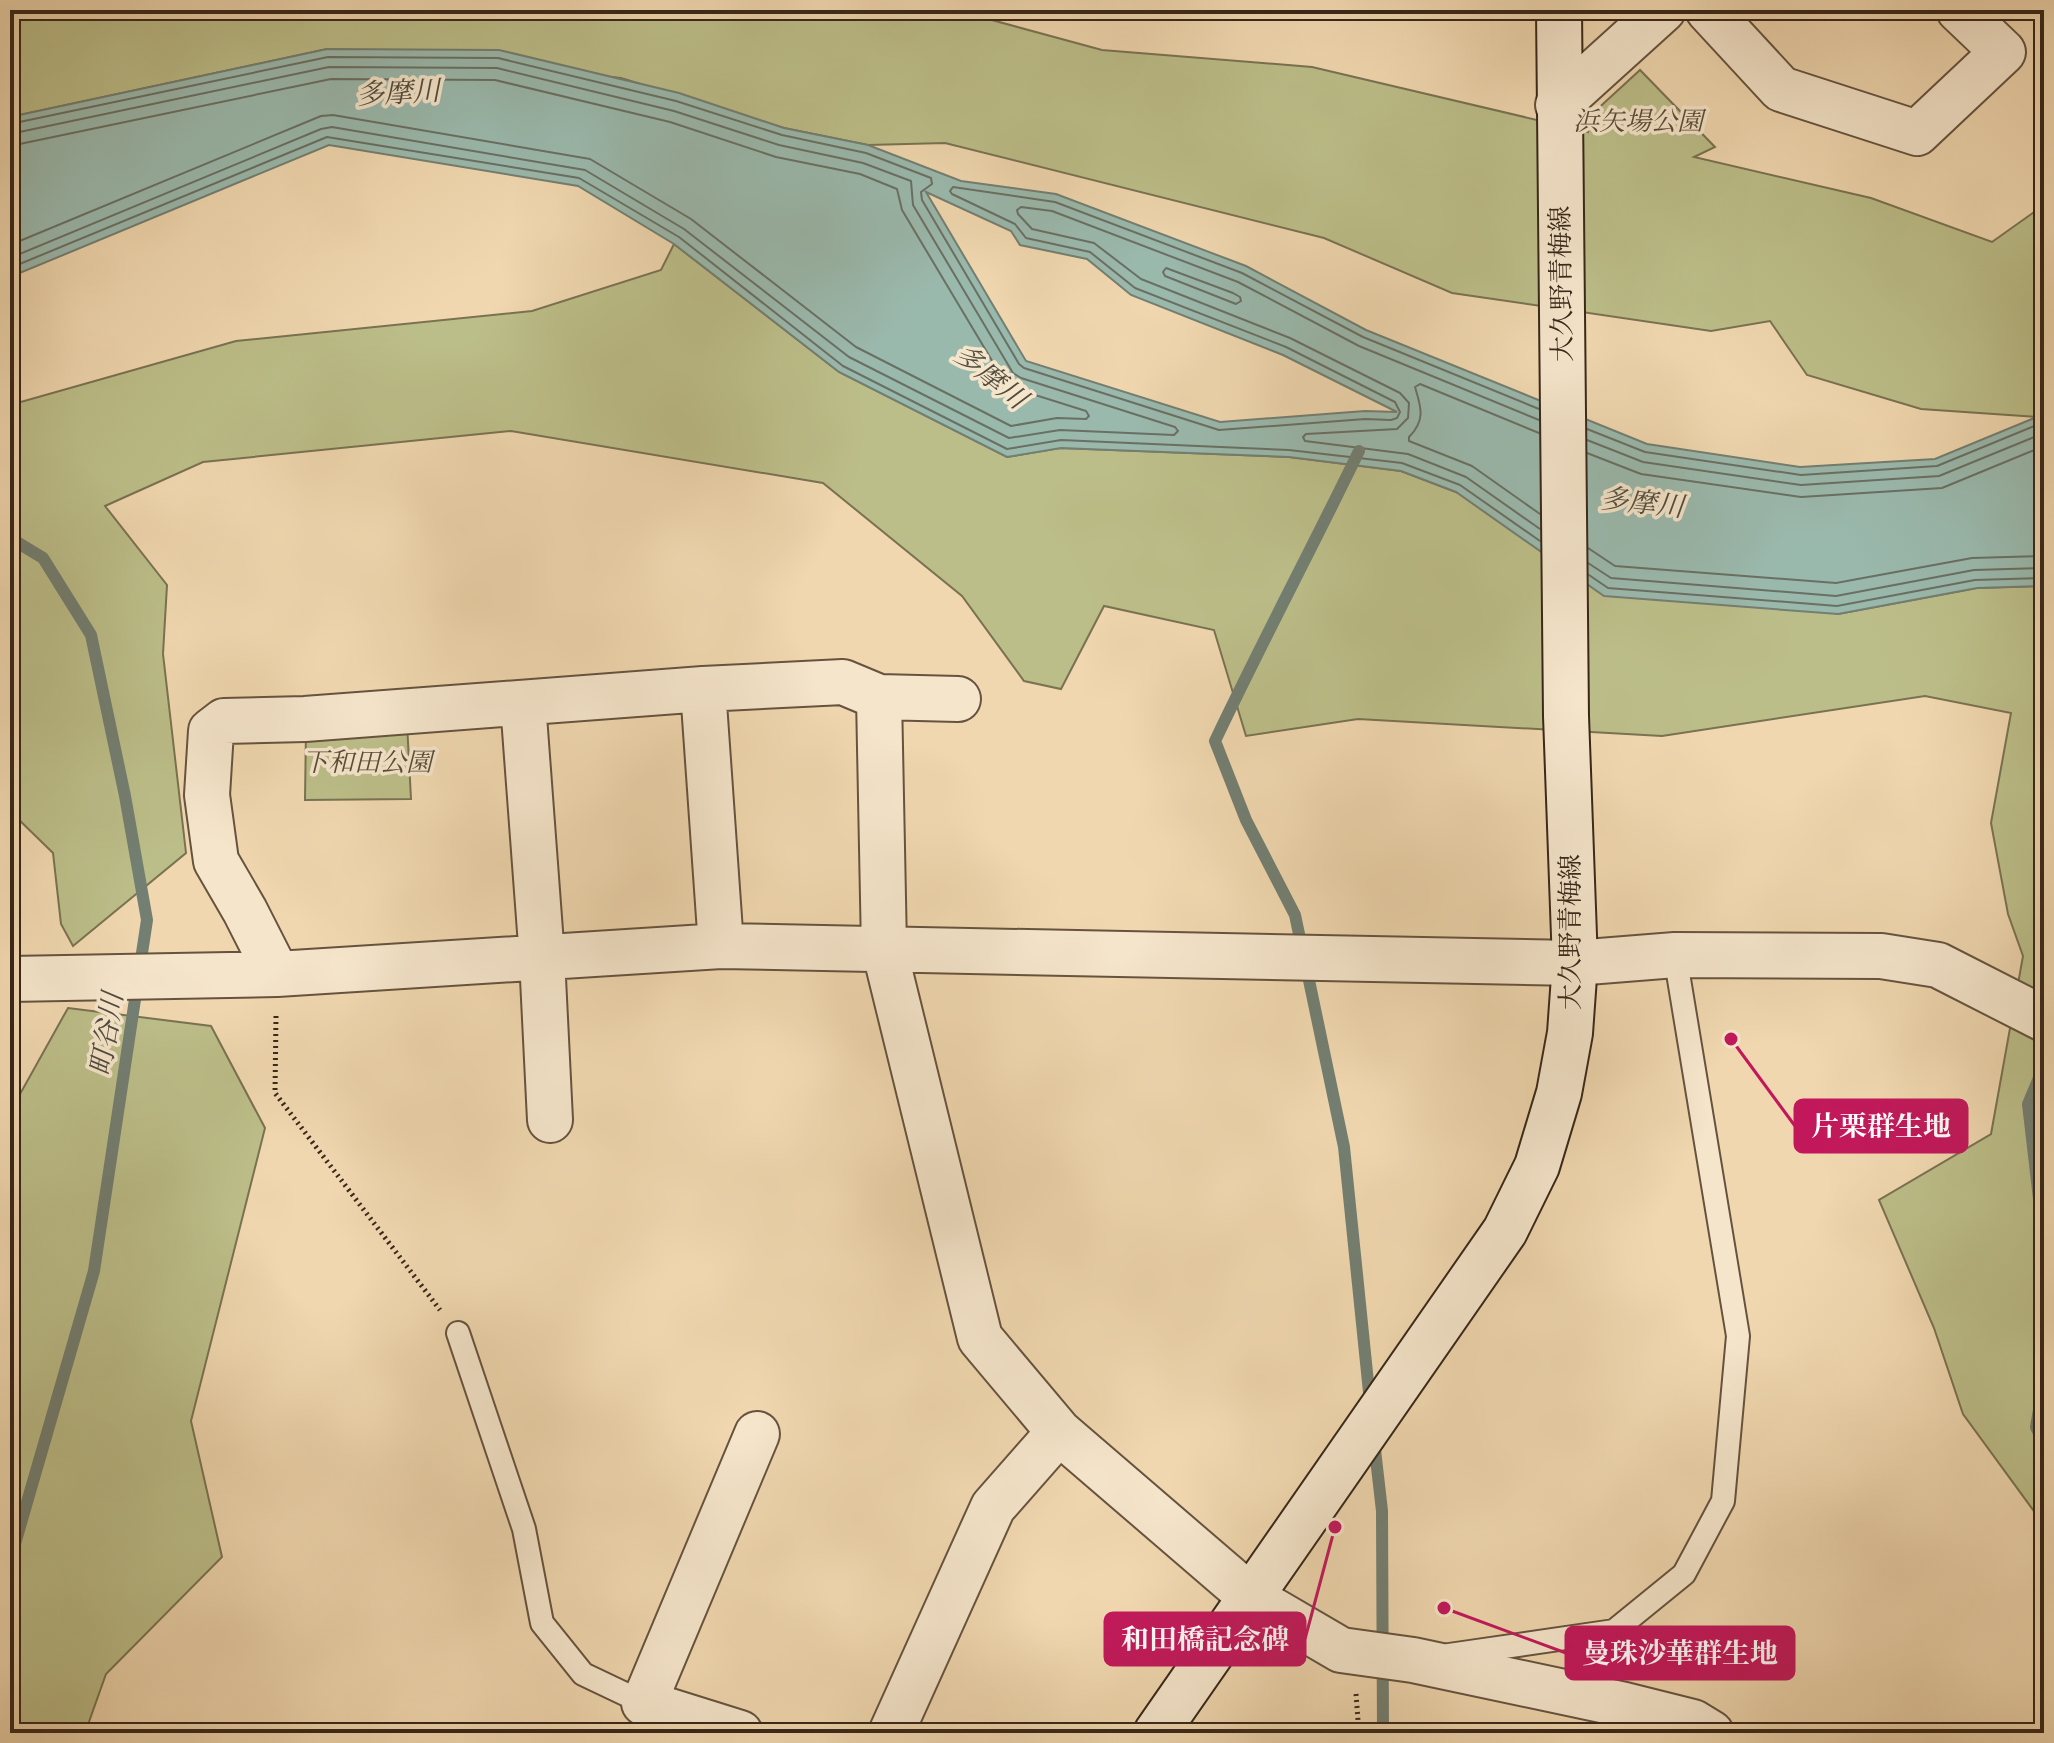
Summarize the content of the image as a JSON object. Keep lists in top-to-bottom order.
{
  "streets": {
    "street": ["大久野青梅線"]
  },
  "water": ["多摩川", "町谷川"],
  "parks": ["浜矢場公園", "下和田公園"],
  "places": ["片栗群生地", "和田橋記念碑", "曼珠沙華群生地"]
}
